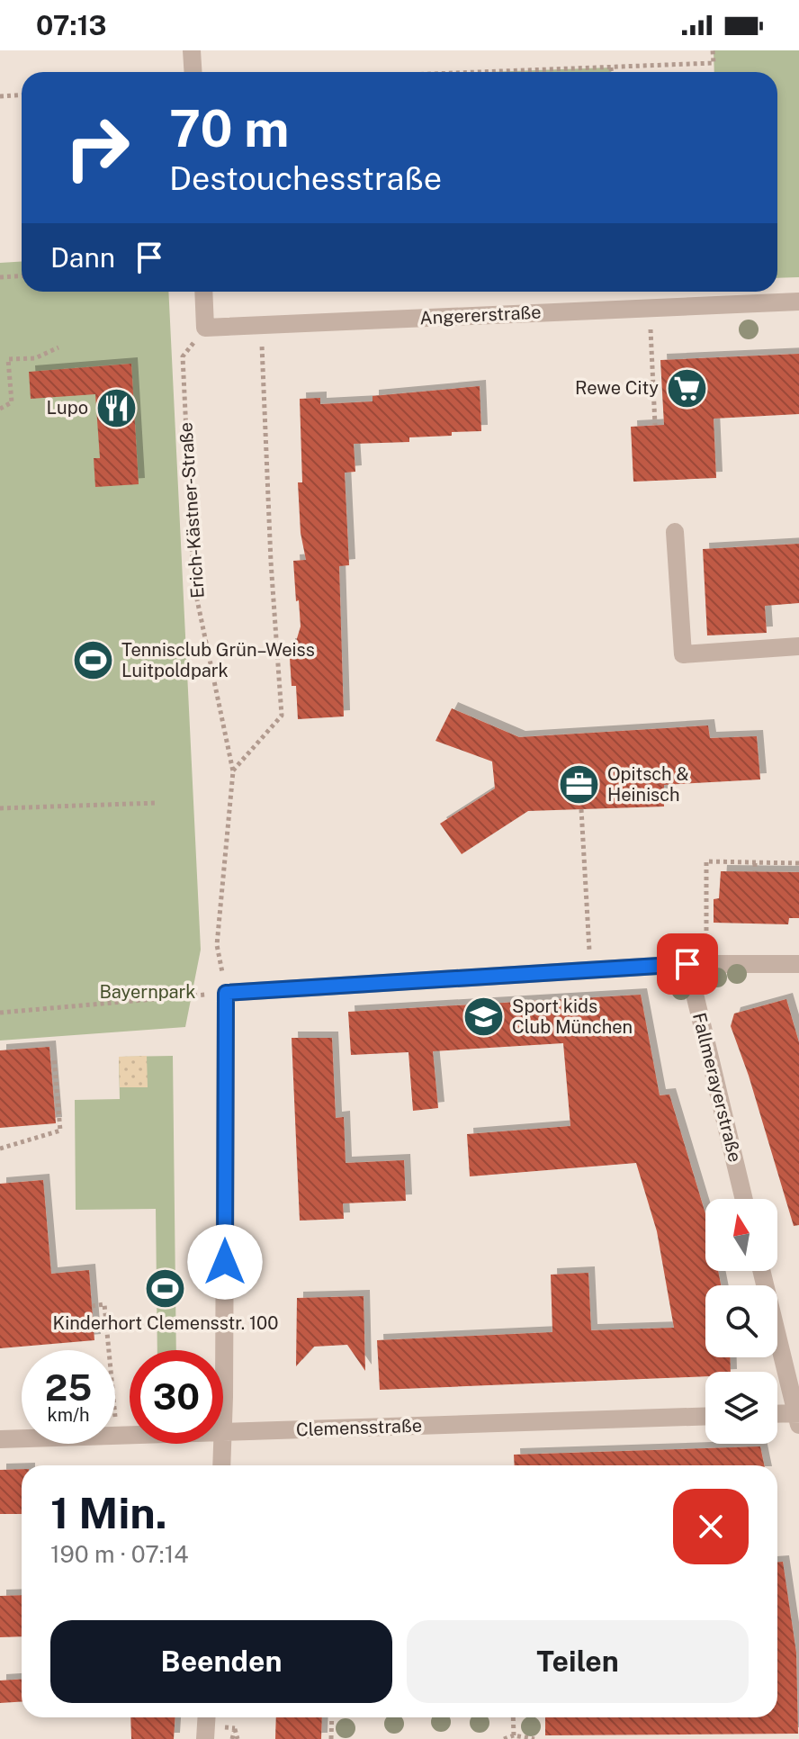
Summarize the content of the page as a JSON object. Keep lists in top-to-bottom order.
{
  "streets": {
    "street": ["Angererstraße", "Fallmerayerstraße", "Clemensstraße"],
    "path": ["Erich-Kästner-Straße"]
  },
  "crossings": [
    ["Angererstraße", "Erich-Kästner-Straße"]
  ],
  "parks": ["Bayernpark"],
  "places": {
    "supermarket": ["Rewe City"],
    "restaurant": ["Lupo"],
    "sports": ["Tennisclub Grün–Weiss Luitpoldpark", "Kinderhort Clemensstr. 100"],
    "office": ["Opitsch & Heinisch"],
    "school or university": ["Sport kids Club München"]
  },
  "north": "top",
  "page": {
    "status": "07:13",
    "turn": ["70 m", "Destouchesstraße"],
    "then": "Dann",
    "speed": "25 km/h",
    "limit": "30",
    "heading": ["1 Min.", "190 m · 07:14"],
    "buttons": ["Beenden", "Teilen"]
  }
}
